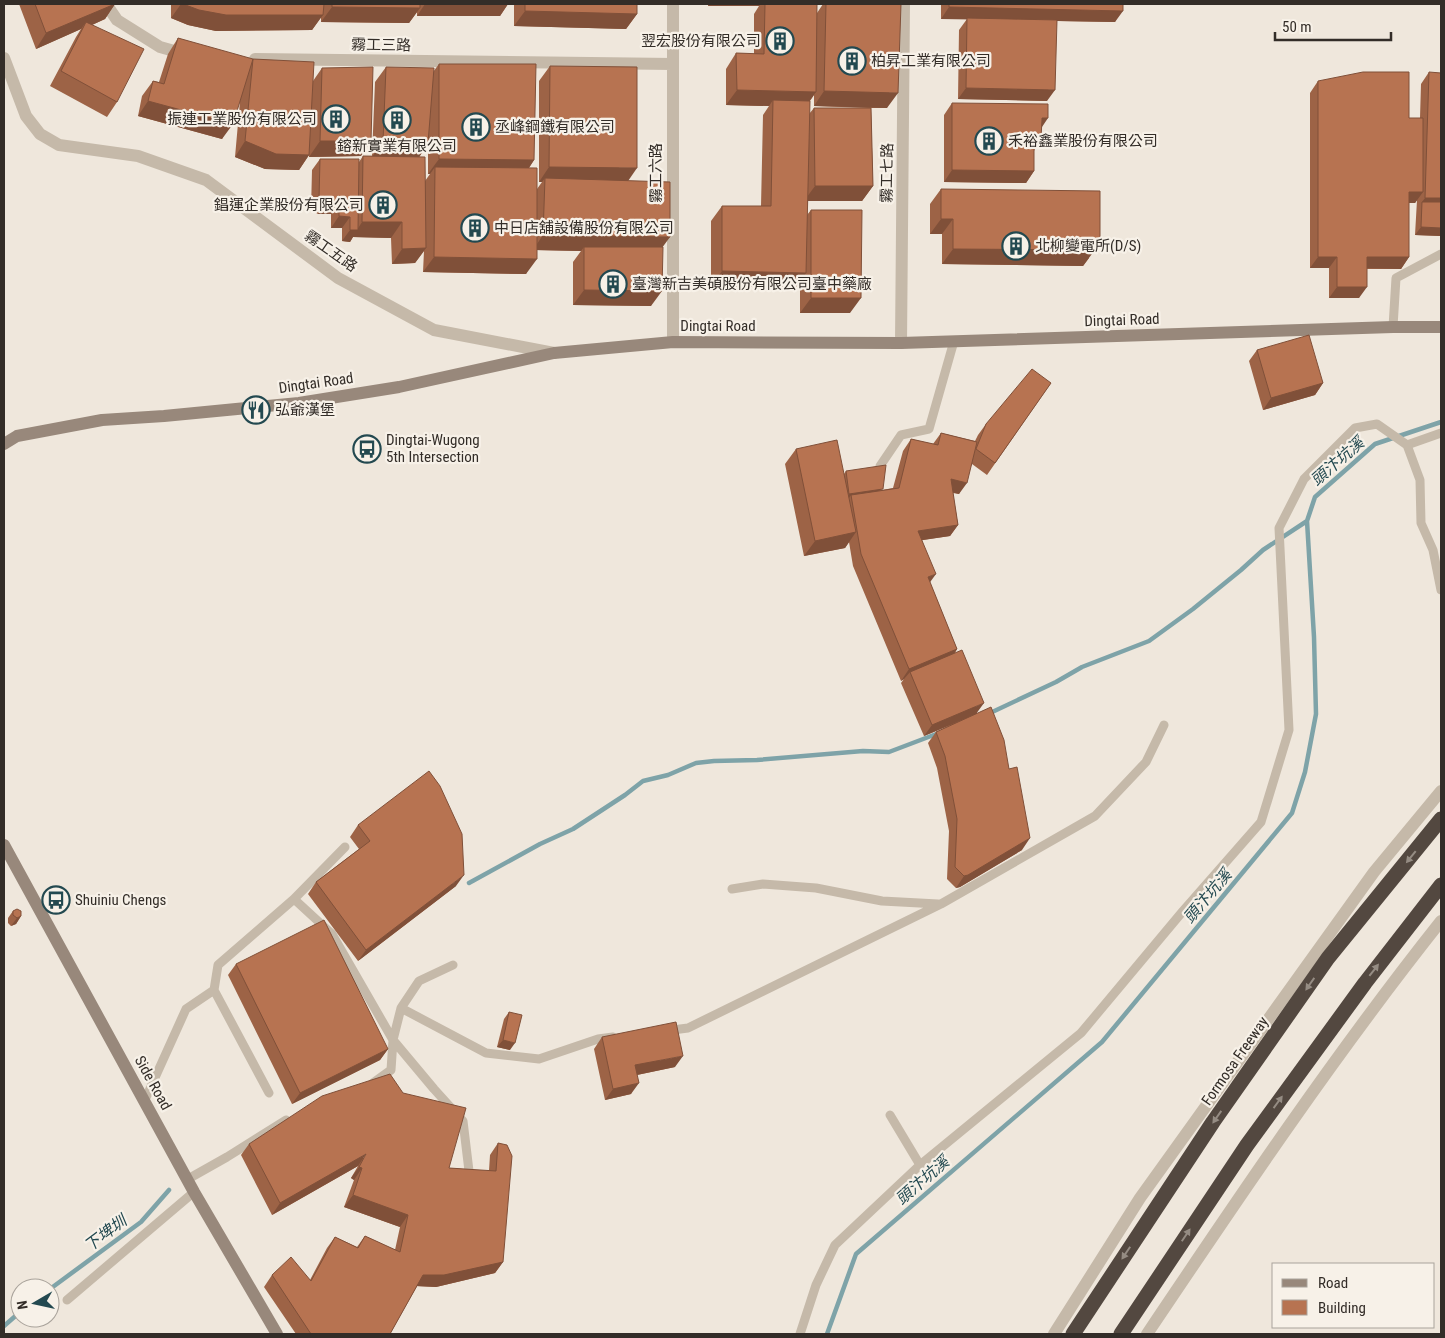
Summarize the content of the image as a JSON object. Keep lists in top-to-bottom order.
{
  "streets": {
    "highway": ["Formosa Freeway"],
    "street": [
      "霧工三路",
      "霧工六路",
      "霧工七路",
      "霧工五路",
      "Dingtai Road",
      "Side Road"
    ]
  },
  "crossings": [
    ["霧工三路", "霧工六路"],
    ["霧工六路", "Dingtai Road"],
    ["霧工七路", "Dingtai Road"],
    ["霧工五路", "Dingtai Road"]
  ],
  "water": ["頭汴坑溪", "下埤圳"],
  "places": {
    "building": [
      "翌宏股份有限公司",
      "柏昇工業有限公司",
      "振連工業股份有限公司",
      "鎔新實業有限公司",
      "丞峰鋼鐵有限公司",
      "禾裕鑫業股份有限公司",
      "錩運企業股份有限公司",
      "中日店舖設備股份有限公司",
      "北柳變電所(D/S)",
      "臺灣新吉美碩股份有限公司臺中藥廠"
    ],
    "restaurant": ["弘爺漢堡"],
    "bus stop": ["Dingtai-Wugong 5th Intersection", "Shuiniu Chengs"]
  },
  "legend": ["Road", "Building"],
  "scale_bar": "50 m",
  "north": "left"
}
